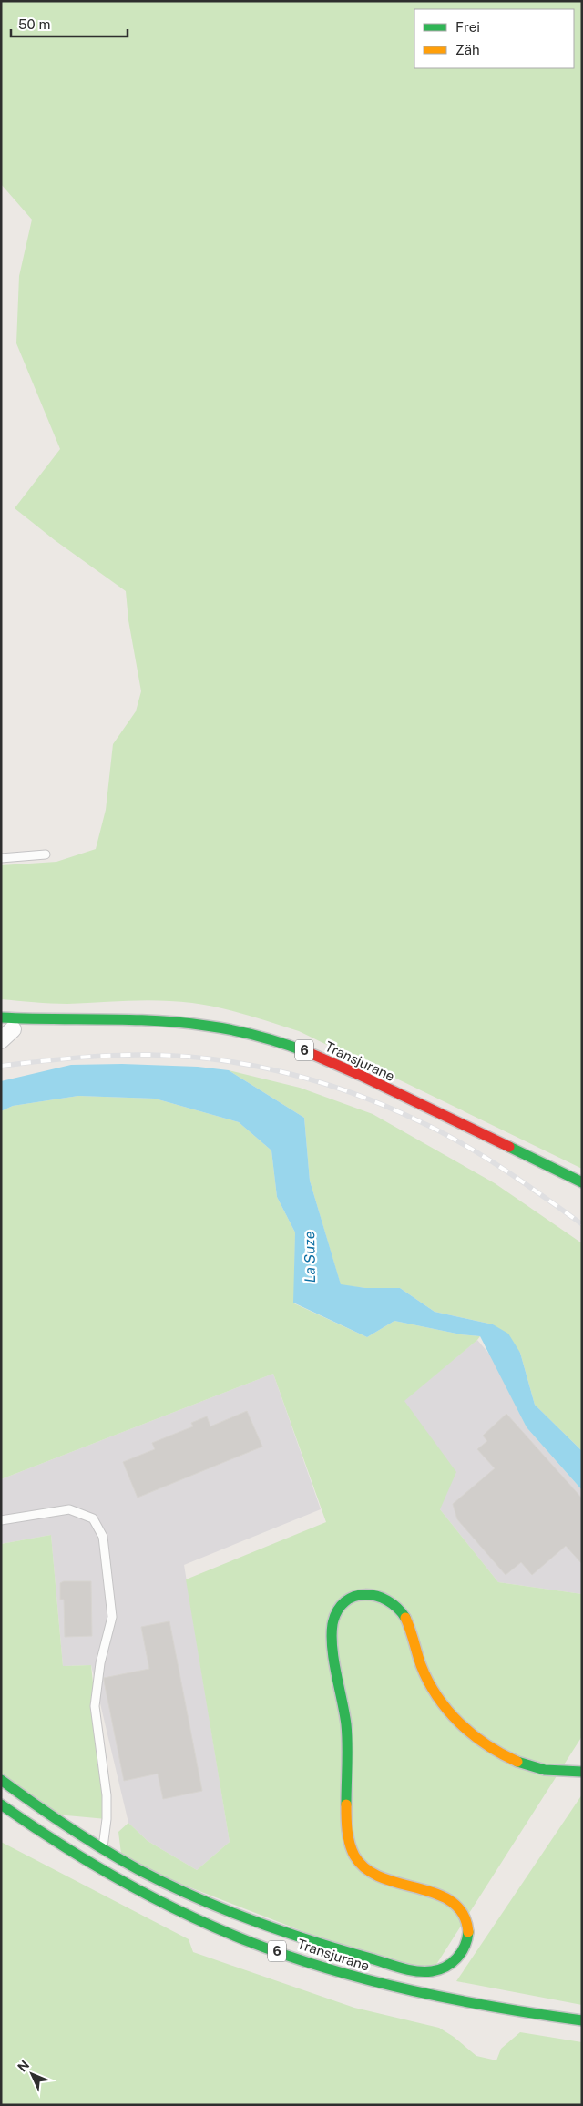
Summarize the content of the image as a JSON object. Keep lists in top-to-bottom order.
{
  "streets": {
    "street": ["6", "Transjurane"]
  },
  "water": ["La Suze"],
  "legend": ["Frei", "Zäh"],
  "scale_bar": "50 m",
  "north": "top left"
}
